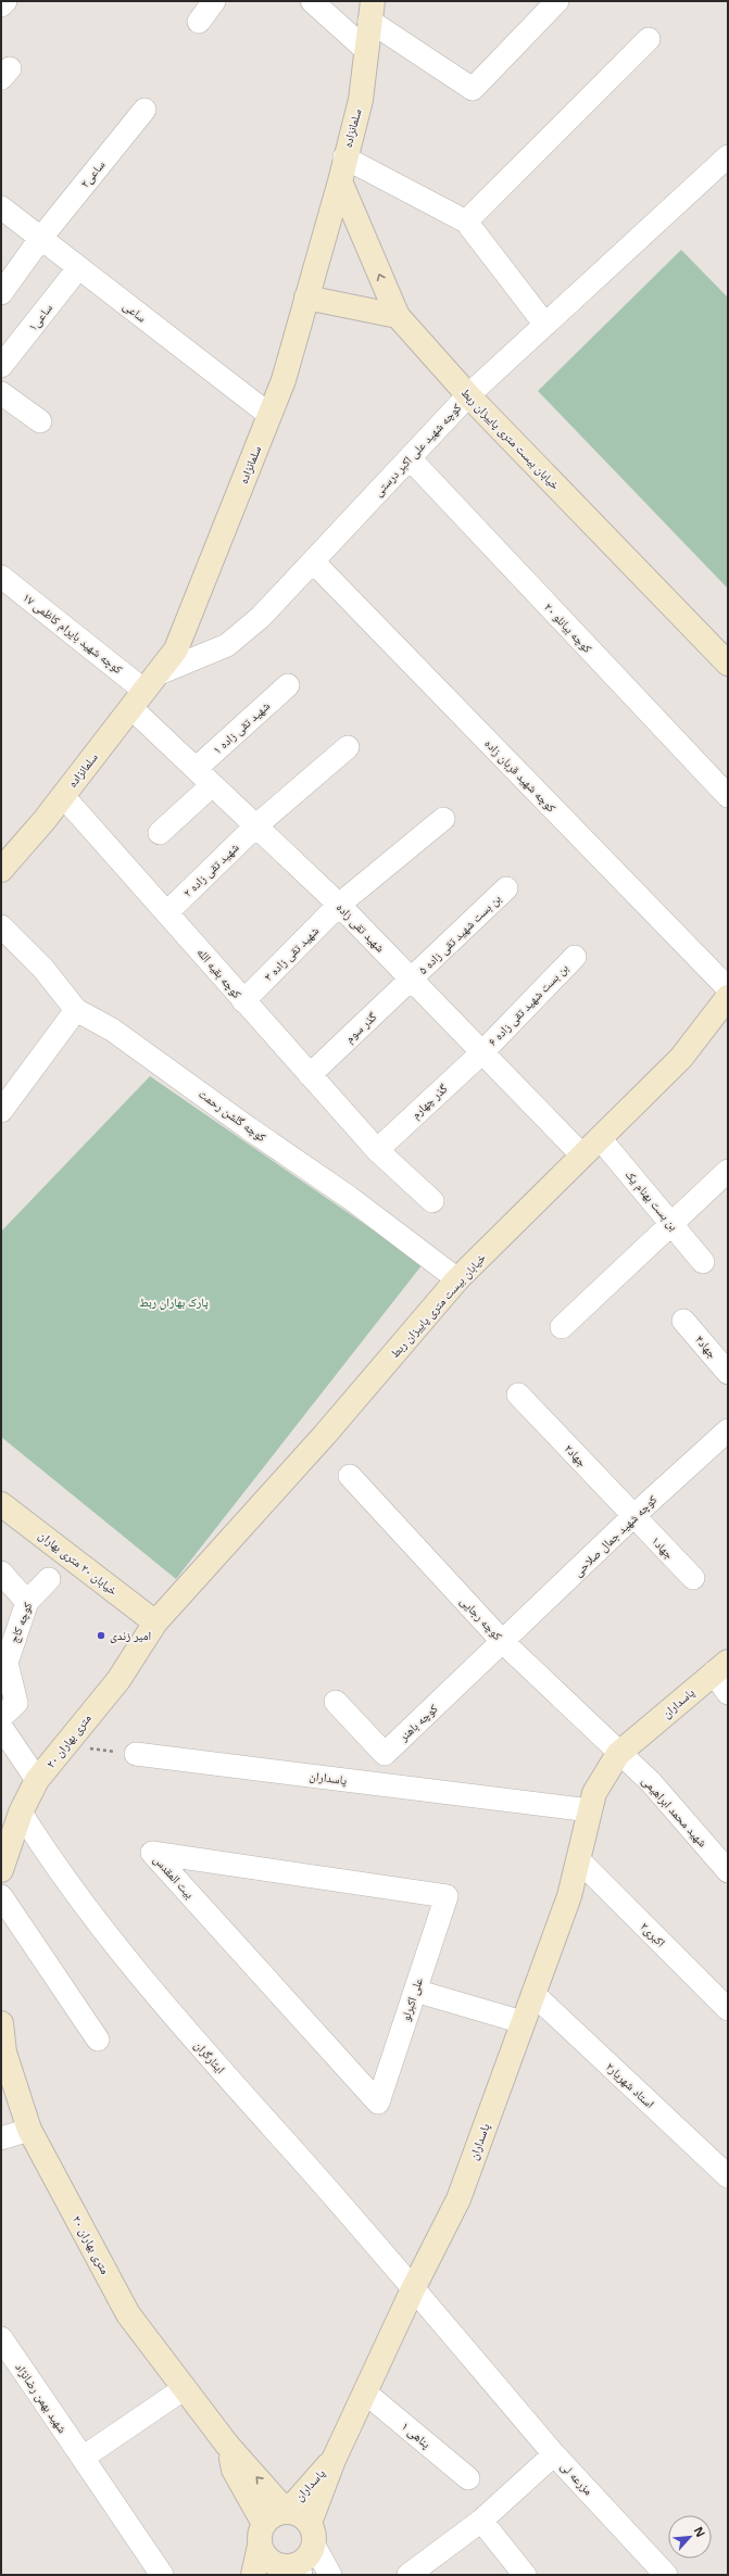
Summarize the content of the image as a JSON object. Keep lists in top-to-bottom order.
{
  "streets": {
    "street": [
      "سلمانزاده",
      "ساعی۲",
      "ساعی",
      "ساعی۱",
      "خیابان بیست متری پاییزان ربط",
      "کوچه شهید علی اکبر درستی",
      "کوچه بیانلو ۲۰",
      "کوچه شهید بایرام کاظمی ۱۷",
      "شهید تقی زاده ۱",
      "کوچه شهید قربان زاده",
      "شهید تقی زاده ۲",
      "شهید تقی زاده",
      "بن بست شهید تقی زاده ۵",
      "شهید تقی زاده ۳",
      "کوچه بقیه الله",
      "بن بست شهید تقی زاده ۶",
      "گذر سوم",
      "گذر چهارم",
      "کوچه گلشن رحمت",
      "بن بست بهنام یک",
      "جهاد۴",
      "جهاد۲",
      "کوچه شهید جمال صلاحی",
      "جهاد۱",
      "خیابان ۲۰ متری بهاران",
      "کوچه رجایی",
      "کوچه کاج",
      "پاسداران",
      "کوچه باهنر",
      "۲۰ متری بهاران",
      "شهید محمد ابراهیمی",
      "بیت المقدس",
      "اکبری۲",
      "علی اکبرلو",
      "ایثارگران",
      "استاد شهریار۲",
      "شهید بهمن رضانژاد",
      "پناهی ۱",
      "مزرعه لی"
    ]
  },
  "crossings": [
    ["سلمانزاده", "ساعی"],
    ["سلمانزاده", "خیابان بیست متری پاییزان ربط"],
    ["سلمانزاده", "کوچه شهید علی اکبر درستی"],
    ["سلمانزاده", "کوچه شهید بایرام کاظمی ۱۷"],
    ["سلمانزاده", "شهید تقی زاده"],
    ["سلمانزاده", "کوچه بقیه الله"],
    ["ساعی۲", "ساعی"],
    ["ساعی", "ساعی۱"],
    ["خیابان بیست متری پاییزان ربط", "کوچه شهید علی اکبر درستی"],
    ["خیابان بیست متری پاییزان ربط", "شهید تقی زاده"],
    ["خیابان بیست متری پاییزان ربط", "کوچه گلشن رحمت"],
    ["خیابان بیست متری پاییزان ربط", "بن بست بهنام یک"],
    ["خیابان بیست متری پاییزان ربط", "خیابان ۲۰ متری بهاران"],
    ["خیابان بیست متری پاییزان ربط", "۲۰ متری بهاران"],
    ["کوچه شهید علی اکبر درستی", "کوچه بیانلو ۲۰"],
    ["کوچه شهید علی اکبر درستی", "کوچه شهید بایرام کاظمی ۱۷"],
    ["کوچه شهید علی اکبر درستی", "کوچه شهید قربان زاده"],
    ["کوچه شهید علی اکبر درستی", "شهید تقی زاده"],
    ["کوچه شهید بایرام کاظمی ۱۷", "شهید تقی زاده"],
    ["شهید تقی زاده ۱", "شهید تقی زاده"],
    ["شهید تقی زاده ۲", "شهید تقی زاده"],
    ["شهید تقی زاده ۲", "کوچه بقیه الله"],
    ["شهید تقی زاده", "بن بست شهید تقی زاده ۵"],
    ["شهید تقی زاده", "شهید تقی زاده ۳"],
    ["شهید تقی زاده", "بن بست شهید تقی زاده ۶"],
    ["شهید تقی زاده", "گذر سوم"],
    ["شهید تقی زاده", "گذر چهارم"],
    ["بن بست شهید تقی زاده ۵", "گذر سوم"],
    ["شهید تقی زاده ۳", "کوچه بقیه الله"],
    ["کوچه بقیه الله", "گذر سوم"],
    ["کوچه بقیه الله", "گذر چهارم"],
    ["بن بست شهید تقی زاده ۶", "گذر چهارم"],
    ["جهاد۲", "کوچه شهید جمال صلاحی"],
    ["جهاد۲", "جهاد۱"],
    ["کوچه شهید جمال صلاحی", "جهاد۱"],
    ["کوچه شهید جمال صلاحی", "کوچه رجایی"],
    ["کوچه شهید جمال صلاحی", "کوچه باهنر"],
    ["خیابان ۲۰ متری بهاران", "۲۰ متری بهاران"],
    ["کوچه رجایی", "پاسداران"],
    ["کوچه رجایی", "کوچه باهنر"],
    ["کوچه رجایی", "شهید محمد ابراهیمی"],
    ["پاسداران", "۲۰ متری بهاران"],
    ["پاسداران", "شهید محمد ابراهیمی"],
    ["پاسداران", "اکبری۲"],
    ["پاسداران", "ایثارگران"],
    ["پاسداران", "استاد شهریار۲"],
    ["پاسداران", "پناهی ۱"],
    ["۲۰ متری بهاران", "ایثارگران"],
    ["بیت المقدس", "علی اکبرلو"],
    ["ایثارگران", "مزرعه لی"]
  ],
  "parks": ["پارک بهاران ربط"],
  "places": ["امیر زندی"],
  "north": "top right"
}
